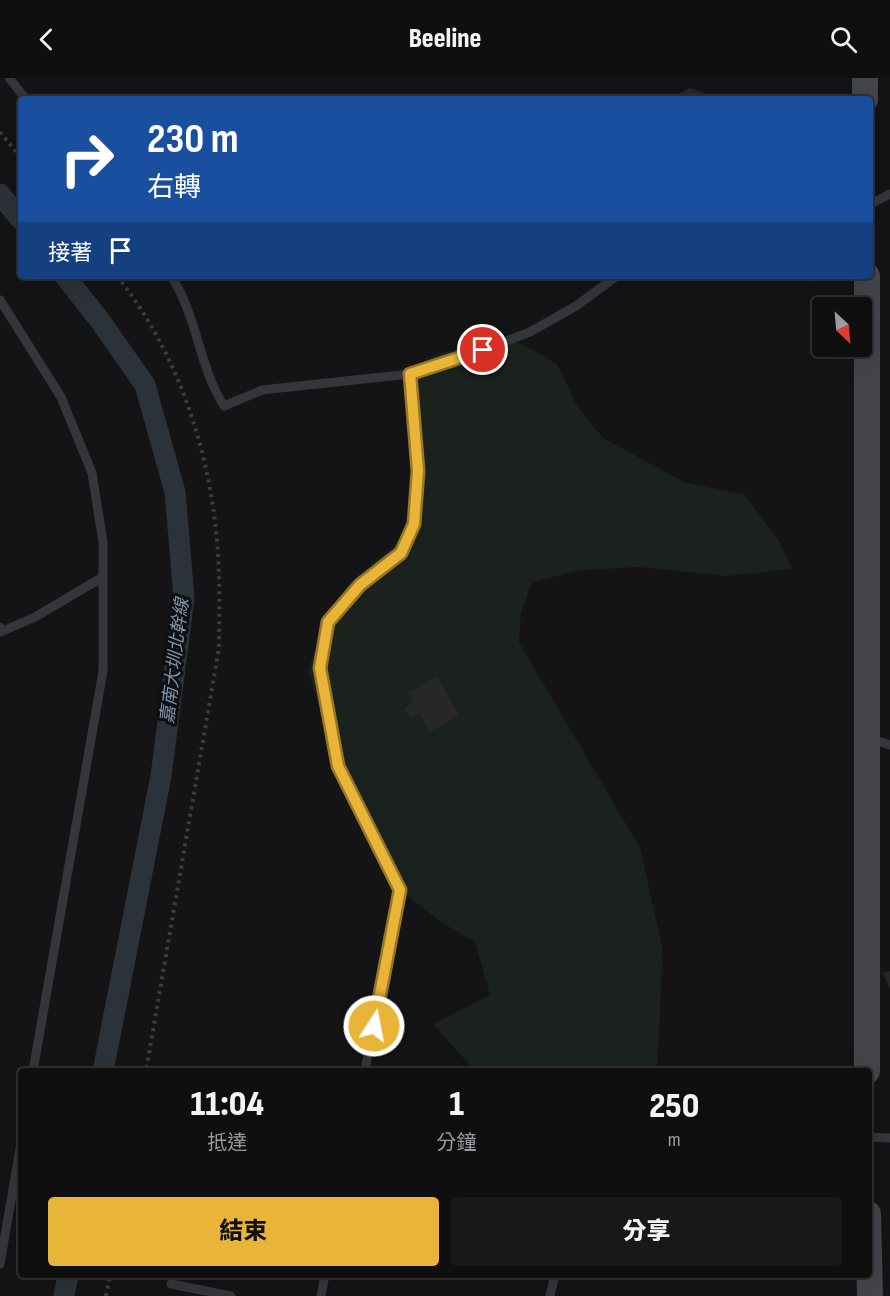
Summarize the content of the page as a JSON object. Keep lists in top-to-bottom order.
{
  "water": ["嘉南大圳北幹線"],
  "north": "bottom right",
  "page": {
    "header": "Beeline",
    "turn": ["230 m", "右轉"],
    "then": "接著",
    "eta": [
      "11:04",
      "抵達",
      "1",
      "分鐘",
      "250",
      "m"
    ],
    "buttons": ["結束", "分享"]
  }
}
